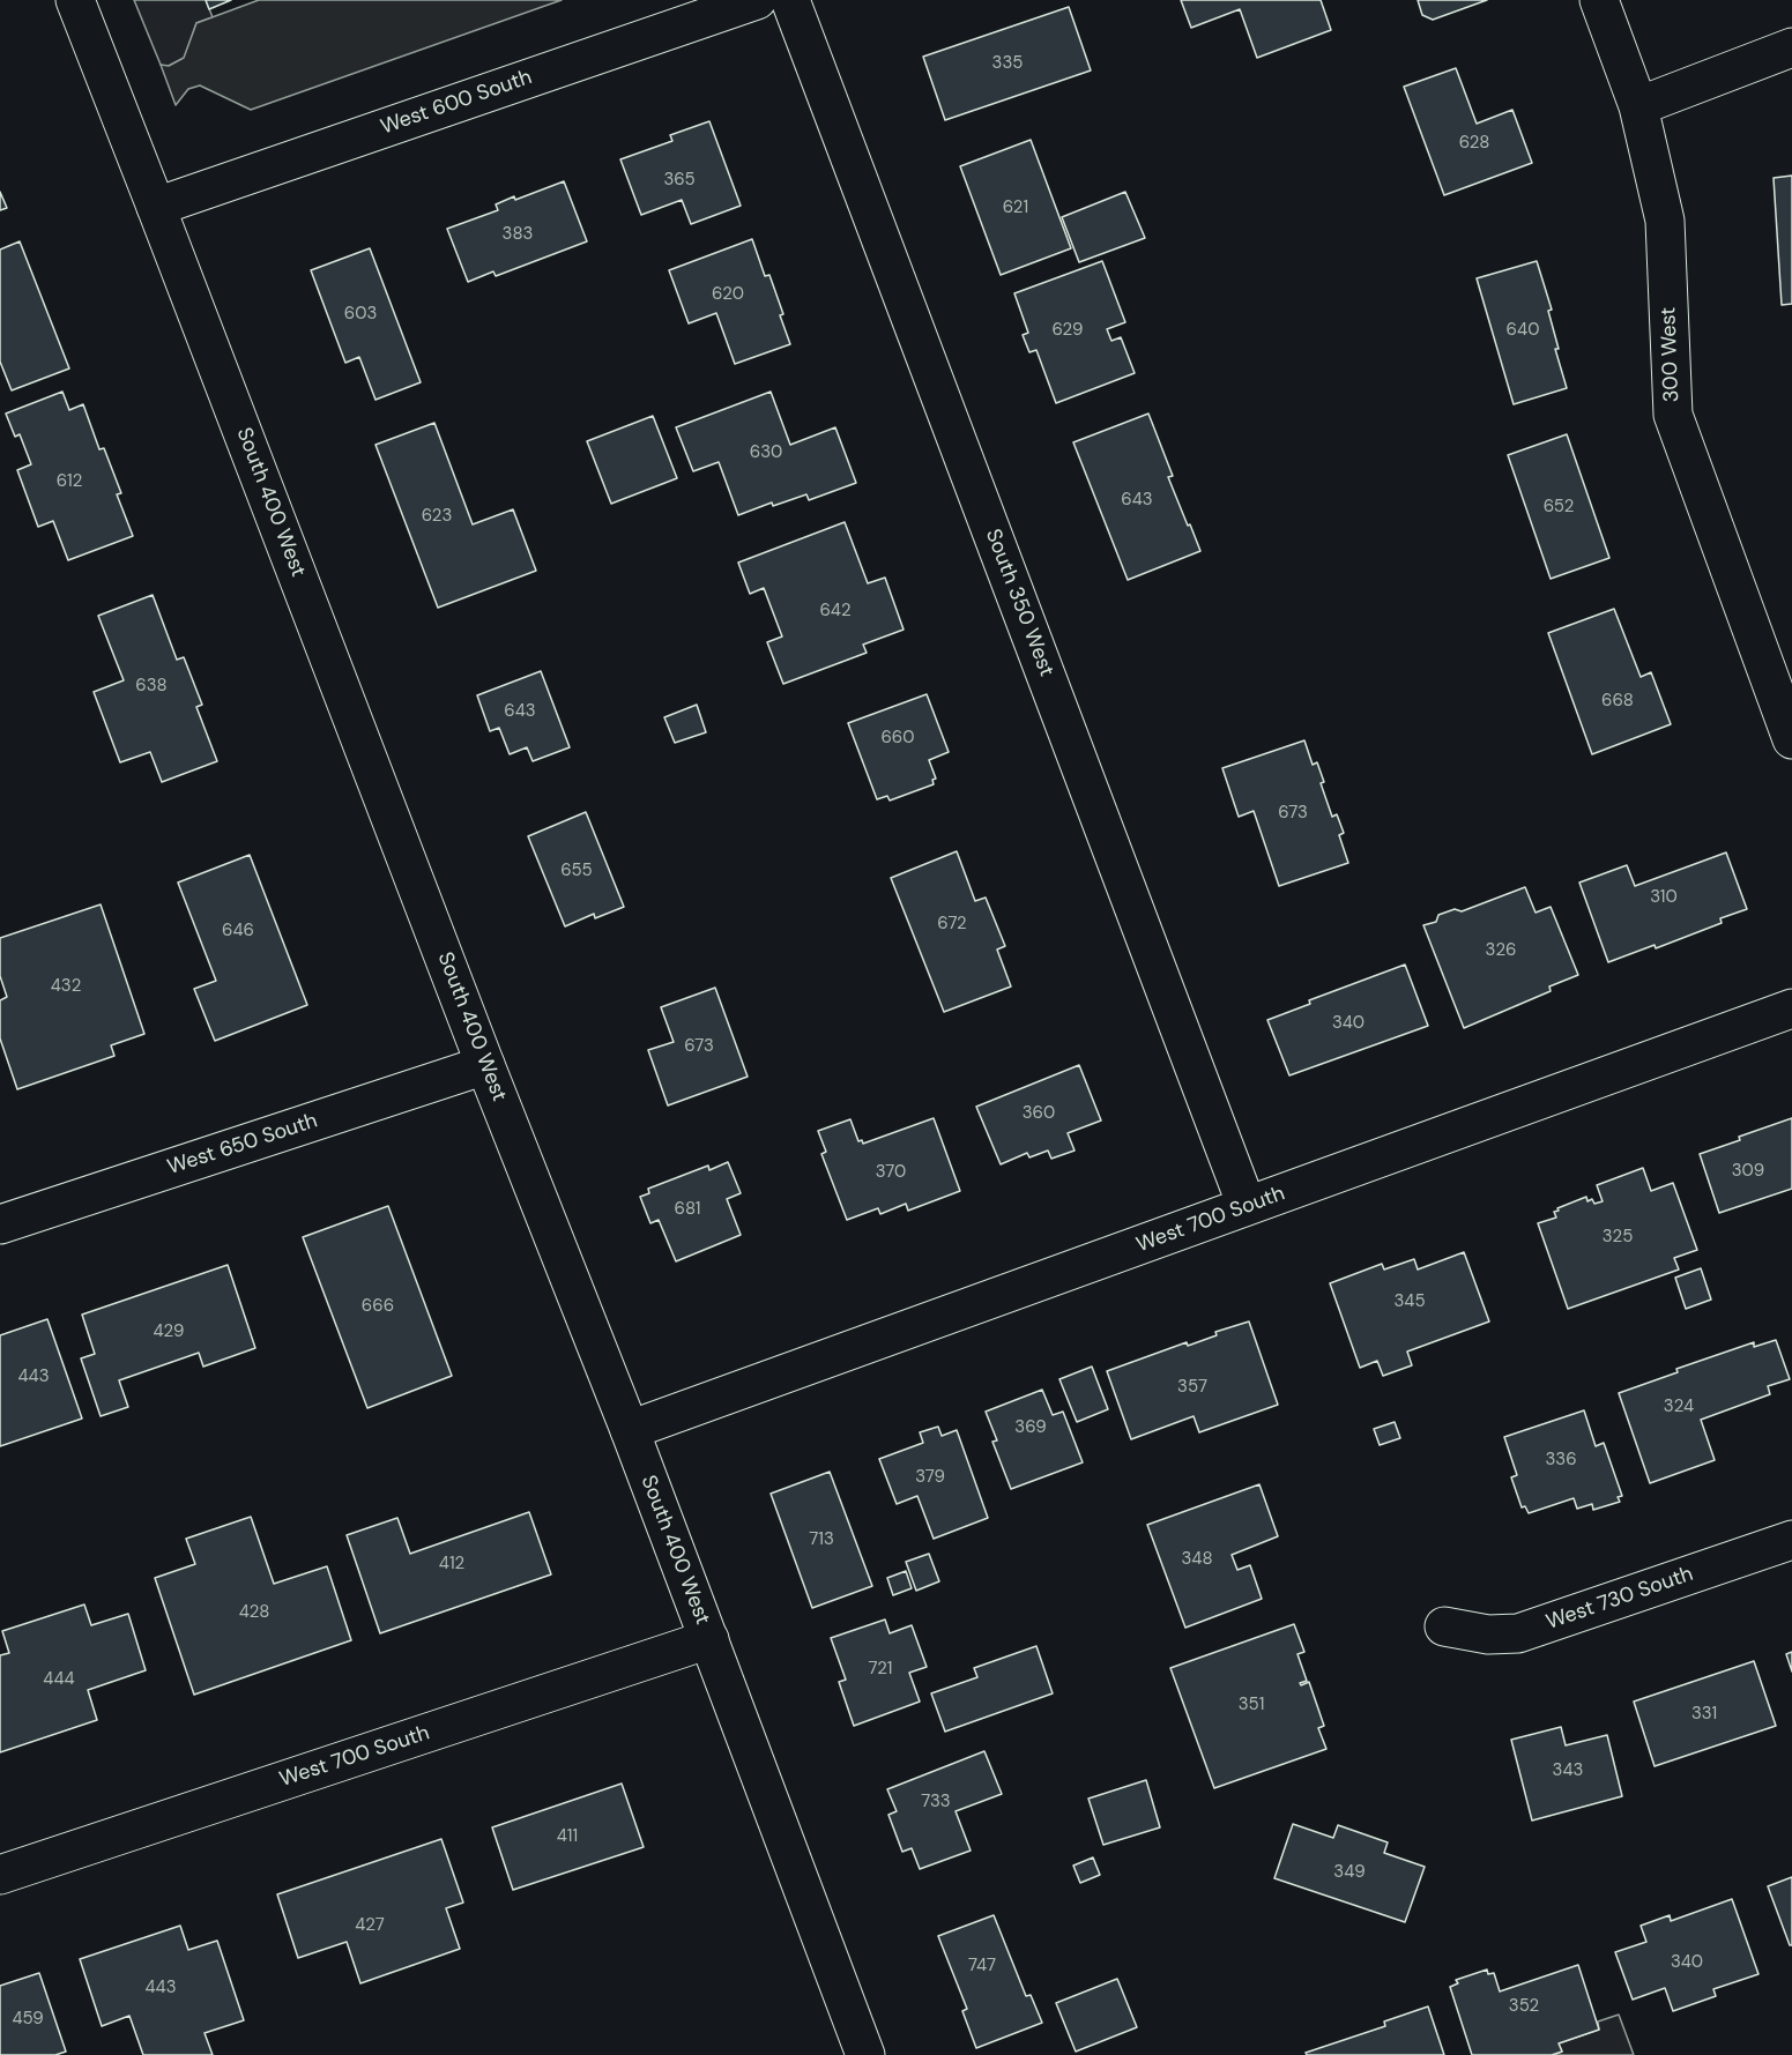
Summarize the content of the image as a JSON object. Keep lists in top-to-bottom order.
{
  "streets": {
    "street": [
      "West 600 South",
      "300 West",
      "South 400 West",
      "South 350 West",
      "West 650 South",
      "West 700 South",
      "West 730 South"
    ]
  },
  "crossings": [
    ["West 600 South", "South 400 West"],
    ["South 400 West", "West 650 South"],
    ["South 400 West", "West 700 South"],
    ["South 350 West", "West 700 South"]
  ],
  "house_numbers": [
    "335",
    "628",
    "365",
    "621",
    "383",
    "620",
    "603",
    "629",
    "640",
    "630",
    "612",
    "643",
    "652",
    "623",
    "642",
    "638",
    "668",
    "643",
    "660",
    "673",
    "655",
    "310",
    "672",
    "646",
    "326",
    "432",
    "340",
    "673",
    "360",
    "309",
    "370",
    "681",
    "325",
    "345",
    "666",
    "429",
    "443",
    "357",
    "324",
    "369",
    "336",
    "379",
    "713",
    "348",
    "412",
    "428",
    "721",
    "444",
    "351",
    "331",
    "343",
    "733",
    "411",
    "349",
    "427",
    "340",
    "747",
    "443",
    "352",
    "459"
  ]
}
